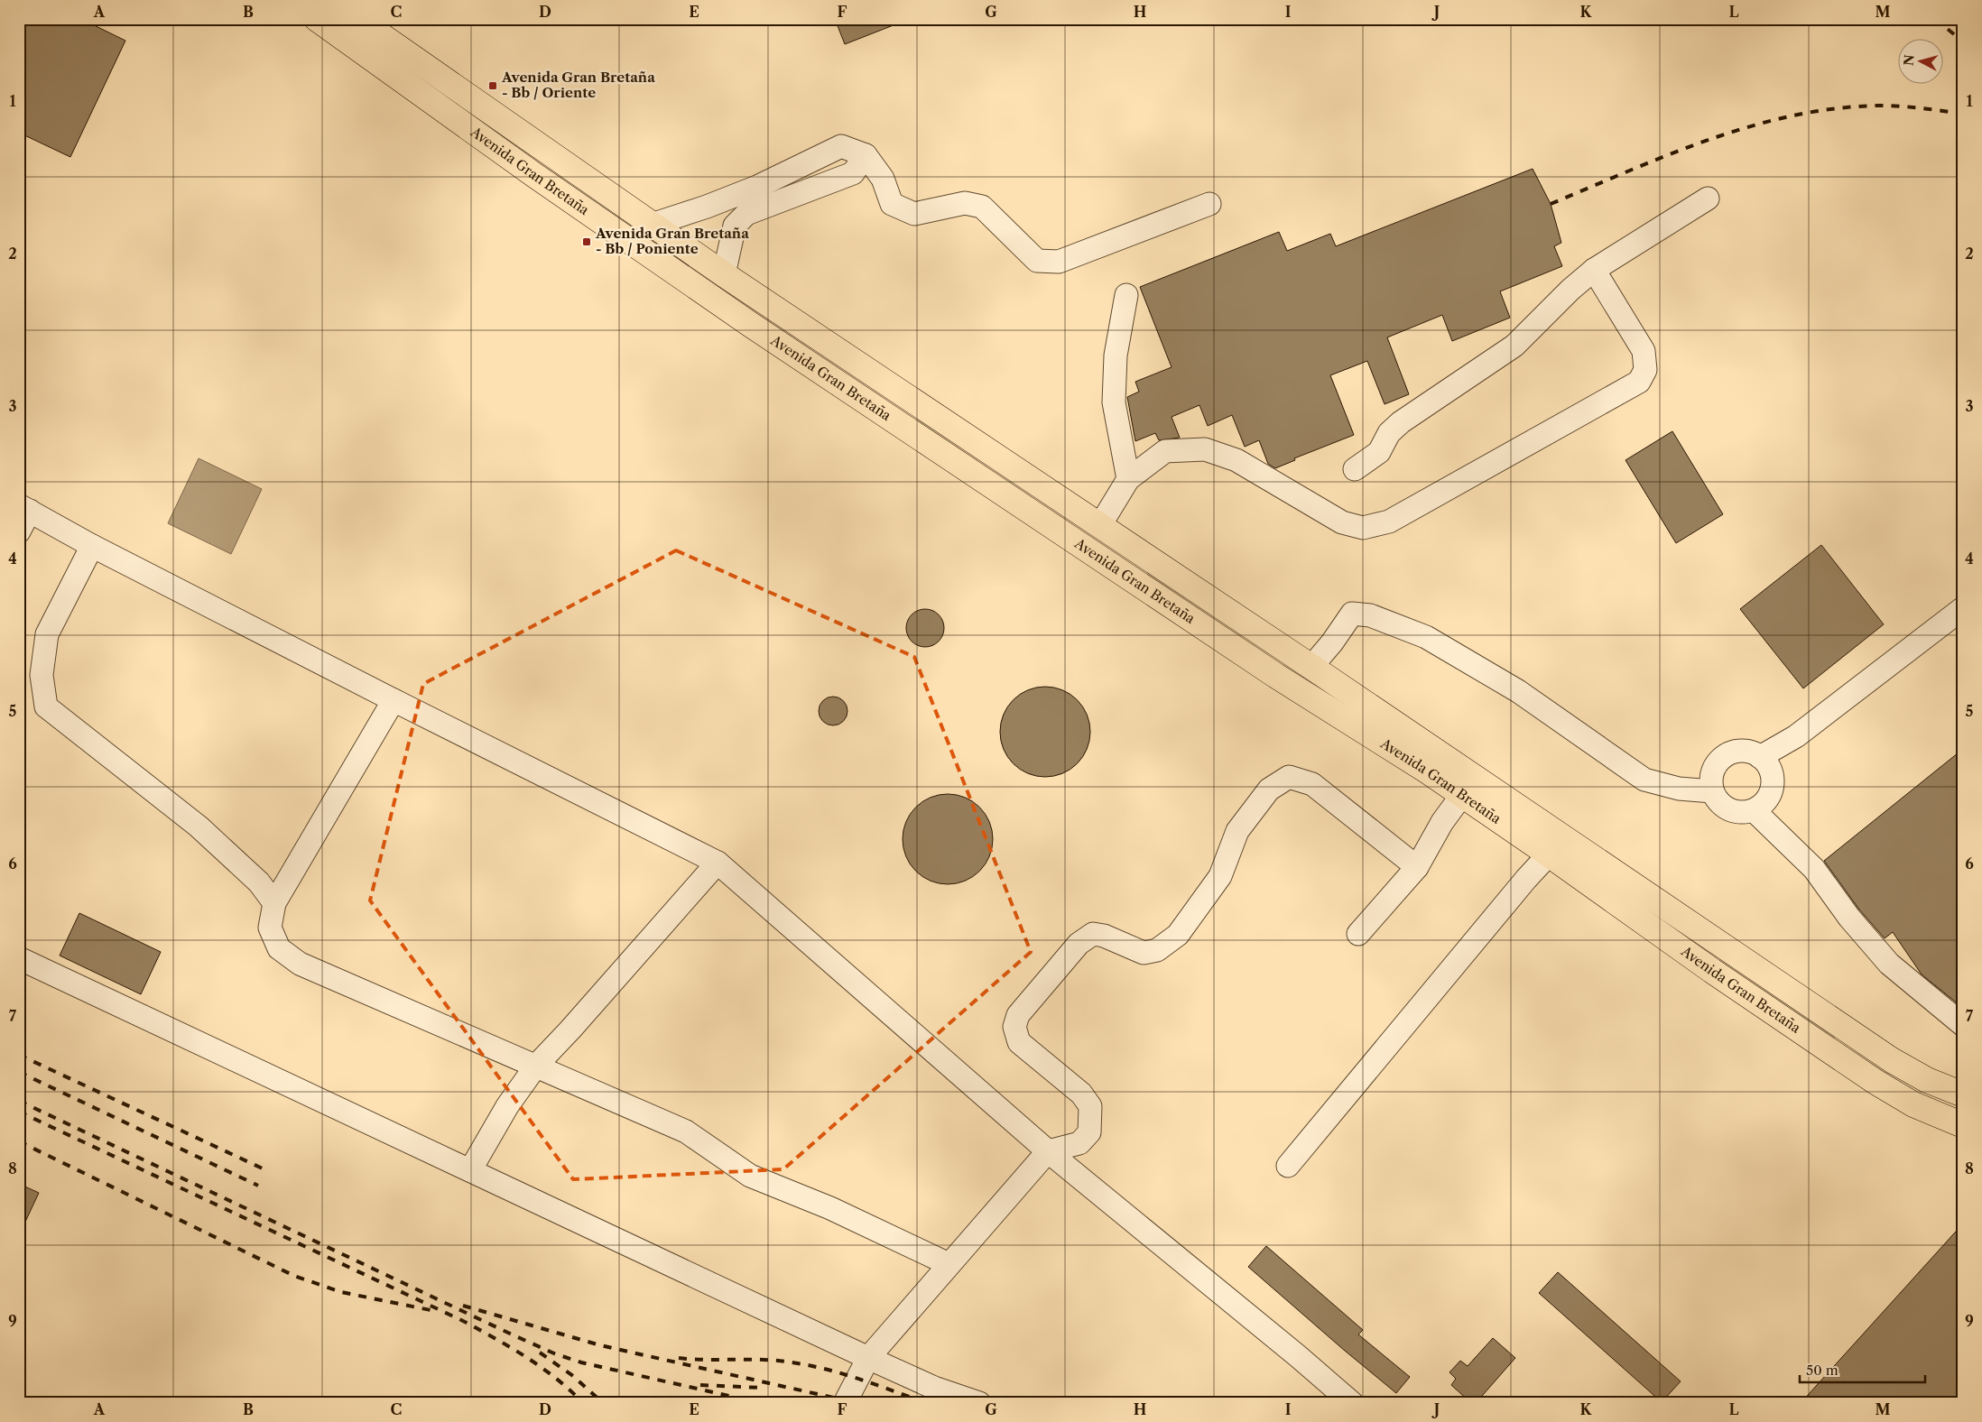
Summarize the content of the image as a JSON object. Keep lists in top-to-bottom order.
{
  "streets": {
    "main road": ["Avenida Gran Bretaña"]
  },
  "places": {
    "transit": ["Avenida Gran Bretaña - Bb / Oriente", "Avenida Gran Bretaña - Bb / Poniente"]
  },
  "scale_bar": "50 m",
  "north": "left",
  "grid": {
    "columns": [
      "A",
      "B",
      "C",
      "D",
      "E",
      "F",
      "G",
      "H",
      "I",
      "J",
      "K",
      "L",
      "M"
    ],
    "rows": [
      "1",
      "2",
      "3",
      "4",
      "5",
      "6",
      "7",
      "8",
      "9"
    ]
  }
}
